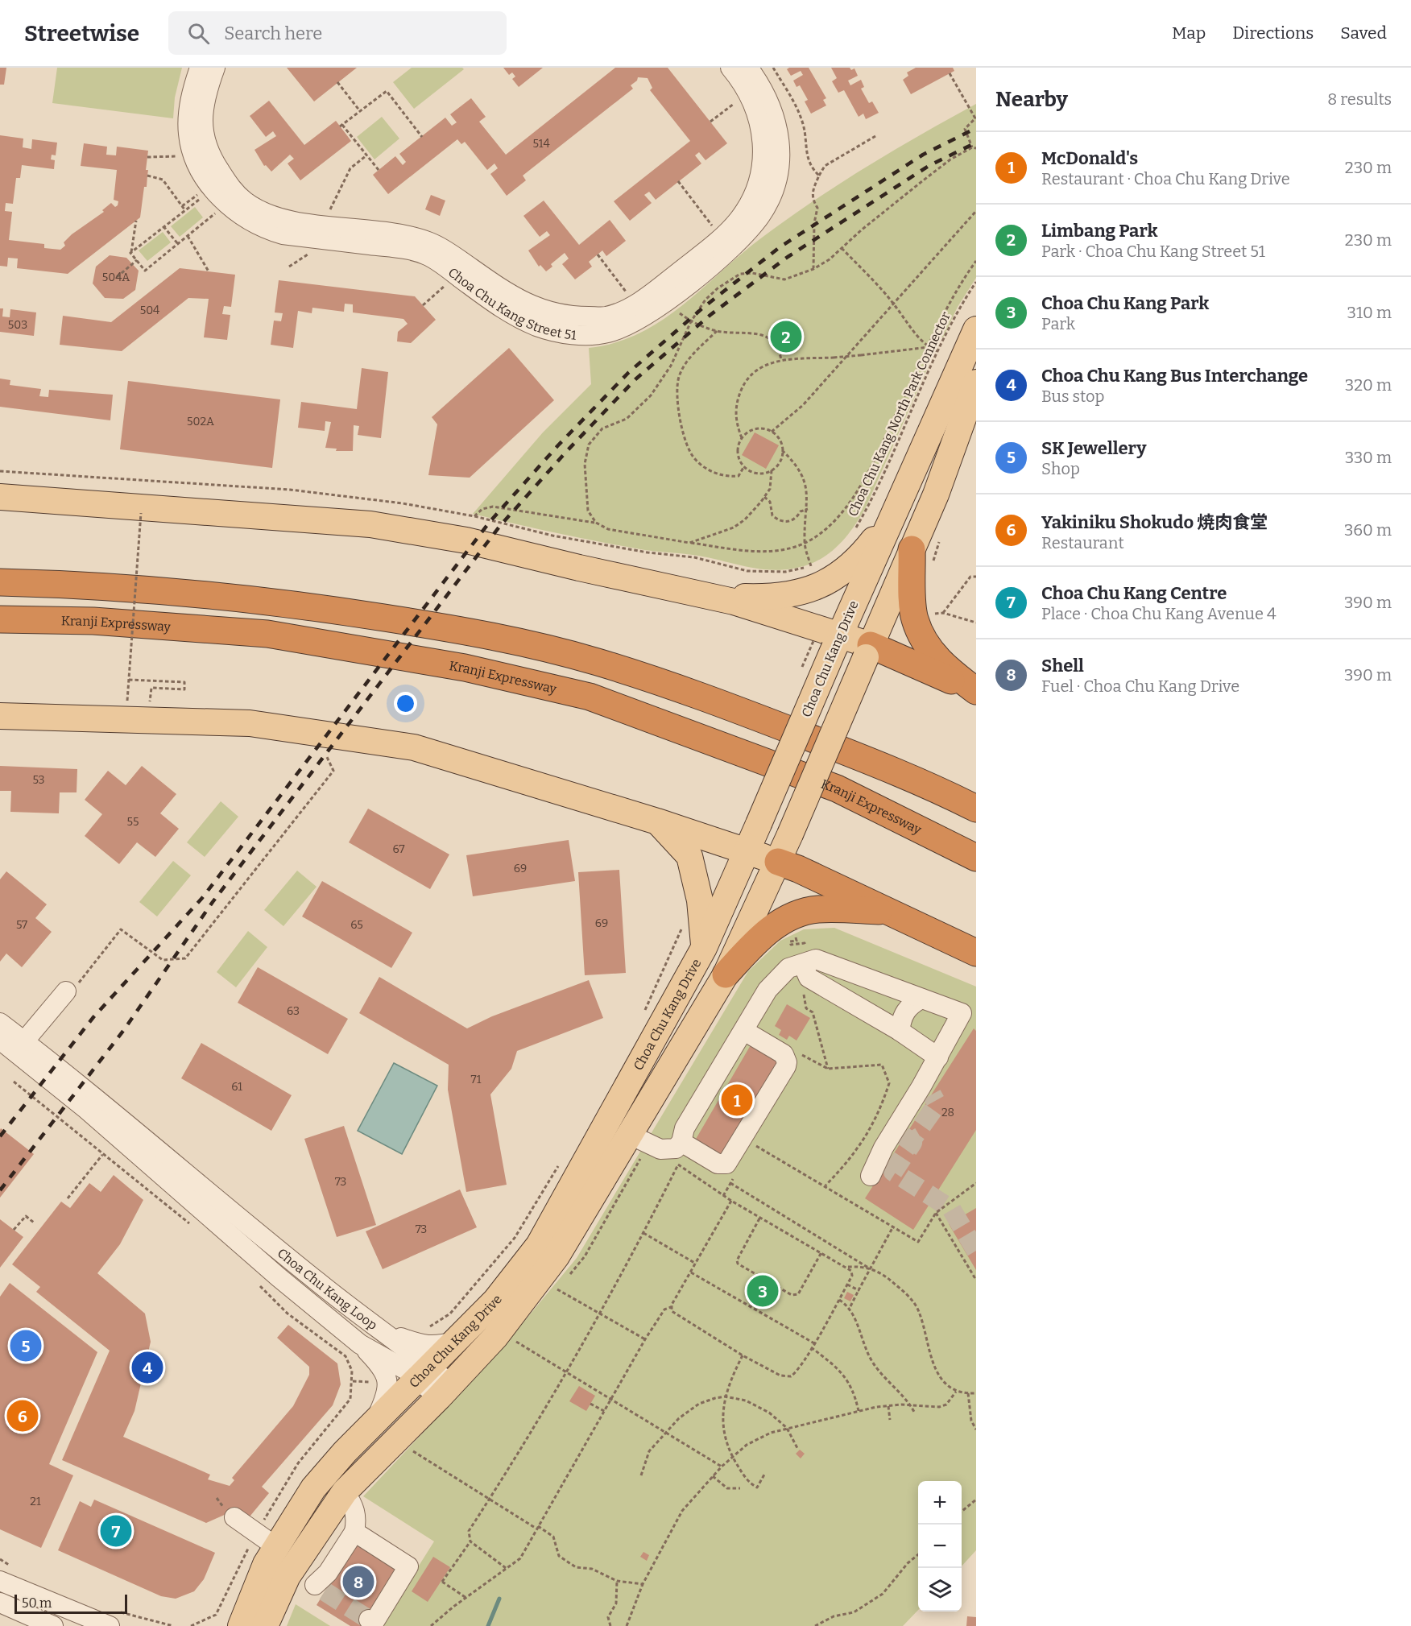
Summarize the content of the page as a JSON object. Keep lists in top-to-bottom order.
{
  "streets": {
    "highway": ["Kranji Expressway"],
    "main road": ["Choa Chu Kang Drive"],
    "street": ["Choa Chu Kang Street 51", "Choa Chu Kang Loop"],
    "path": ["Choa Chu Kang North Park Connector"]
  },
  "crossings": [
    ["Choa Chu Kang Drive", "Choa Chu Kang Loop"]
  ],
  "house_numbers": [
    "514",
    "504A",
    "504",
    "503",
    "502A",
    "53",
    "55",
    "67",
    "69",
    "69",
    "57",
    "65",
    "63",
    "71",
    "61",
    "28",
    "73",
    "73",
    "21"
  ],
  "scale_bar": "50 m",
  "page": {
    "header": "Streetwise",
    "search": "Search here",
    "nav": ["Map", "Directions", "Saved"],
    "heading": ["Nearby", "8 results"],
    "list": [
      {
        "mark": "1",
        "name": "McDonald's",
        "note": "Restaurant · Choa Chu Kang Drive",
        "value": "230 m"
      },
      {
        "mark": "2",
        "name": "Limbang Park",
        "note": "Park · Choa Chu Kang Street 51",
        "value": "230 m"
      },
      {
        "mark": "3",
        "name": "Choa Chu Kang Park",
        "note": "Park",
        "value": "310 m"
      },
      {
        "mark": "4",
        "name": "Choa Chu Kang Bus Interchange",
        "note": "Bus stop",
        "value": "320 m"
      },
      {
        "mark": "5",
        "name": "SK Jewellery",
        "note": "Shop",
        "value": "330 m"
      },
      {
        "mark": "6",
        "name": "Yakiniku Shokudo 焼肉食堂",
        "note": "Restaurant",
        "value": "360 m"
      },
      {
        "mark": "7",
        "name": "Choa Chu Kang Centre",
        "note": "Place · Choa Chu Kang Avenue 4",
        "value": "390 m"
      },
      {
        "mark": "8",
        "name": "Shell",
        "note": "Fuel · Choa Chu Kang Drive",
        "value": "390 m"
      }
    ],
    "pins": [
      "2",
      "1",
      "3",
      "5",
      "4",
      "6",
      "7",
      "8"
    ],
    "map_buttons": ["+", "−"],
    "scale": "50 m"
  }
}
